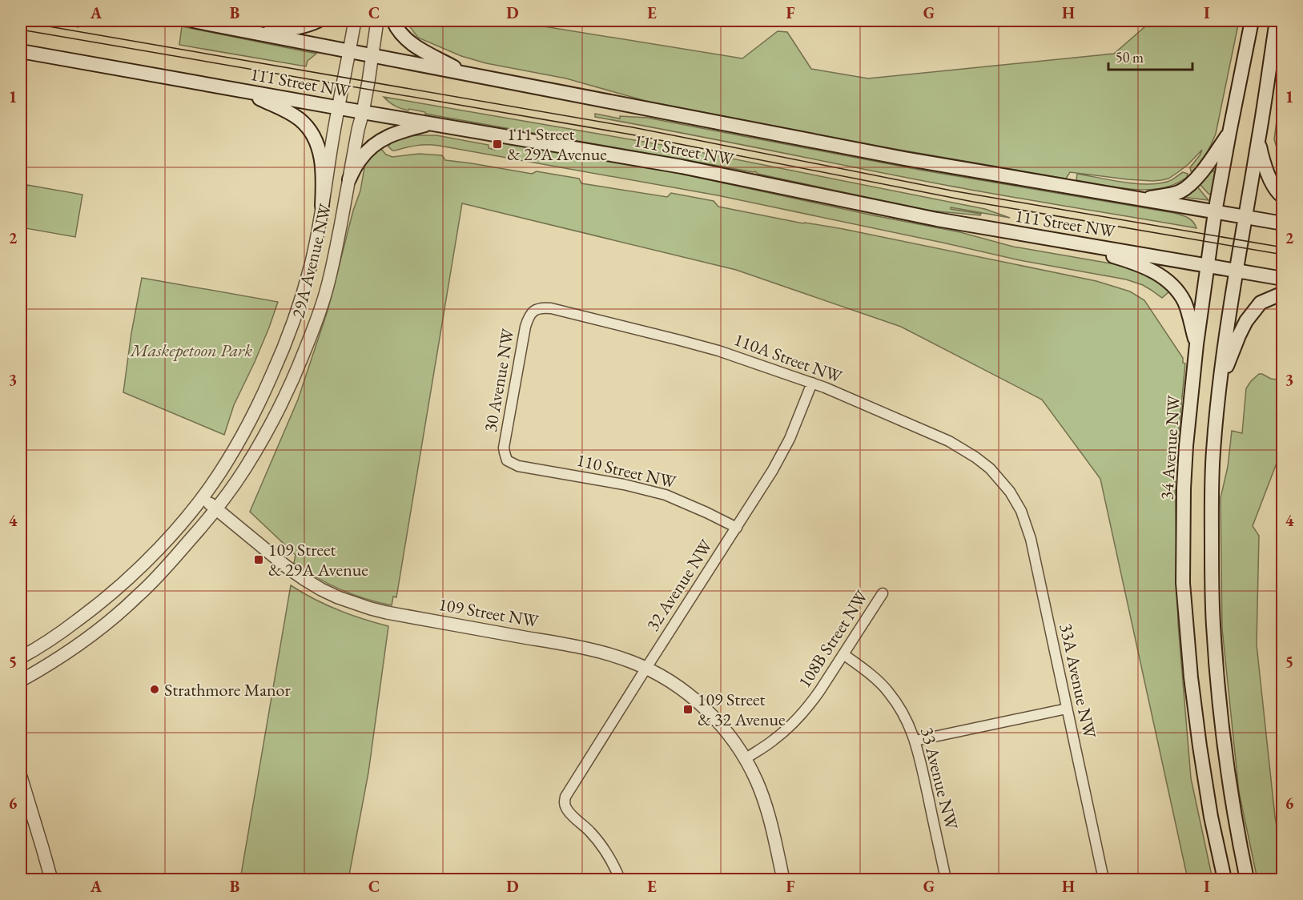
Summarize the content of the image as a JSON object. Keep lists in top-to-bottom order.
{
  "streets": {
    "main road": ["111 Street NW", "34 Avenue NW"],
    "street": [
      "29A Avenue NW",
      "110A Street NW",
      "30 Avenue NW",
      "110 Street NW",
      "32 Avenue NW",
      "109 Street NW",
      "108B Street NW",
      "33A Avenue NW",
      "33 Avenue NW"
    ]
  },
  "crossings": [
    ["111 Street NW", "29A Avenue NW"],
    ["111 Street NW", "34 Avenue NW"],
    ["29A Avenue NW", "109 Street NW"],
    ["110A Street NW", "30 Avenue NW"],
    ["110A Street NW", "32 Avenue NW"],
    ["110A Street NW", "33A Avenue NW"],
    ["30 Avenue NW", "110 Street NW"],
    ["110 Street NW", "32 Avenue NW"],
    ["32 Avenue NW", "109 Street NW"],
    ["109 Street NW", "108B Street NW"],
    ["108B Street NW", "33 Avenue NW"]
  ],
  "parks": ["Maskepetoon Park"],
  "places": {
    "transit": ["111 Street & 29A Avenue", "109 Street & 29A Avenue", "109 Street & 32 Avenue"],
    "other": ["Strathmore Manor"]
  },
  "scale_bar": "50 m",
  "grid": {
    "columns": [
      "A",
      "B",
      "C",
      "D",
      "E",
      "F",
      "G",
      "H",
      "I"
    ],
    "rows": [
      "1",
      "2",
      "3",
      "4",
      "5",
      "6"
    ]
  }
}
